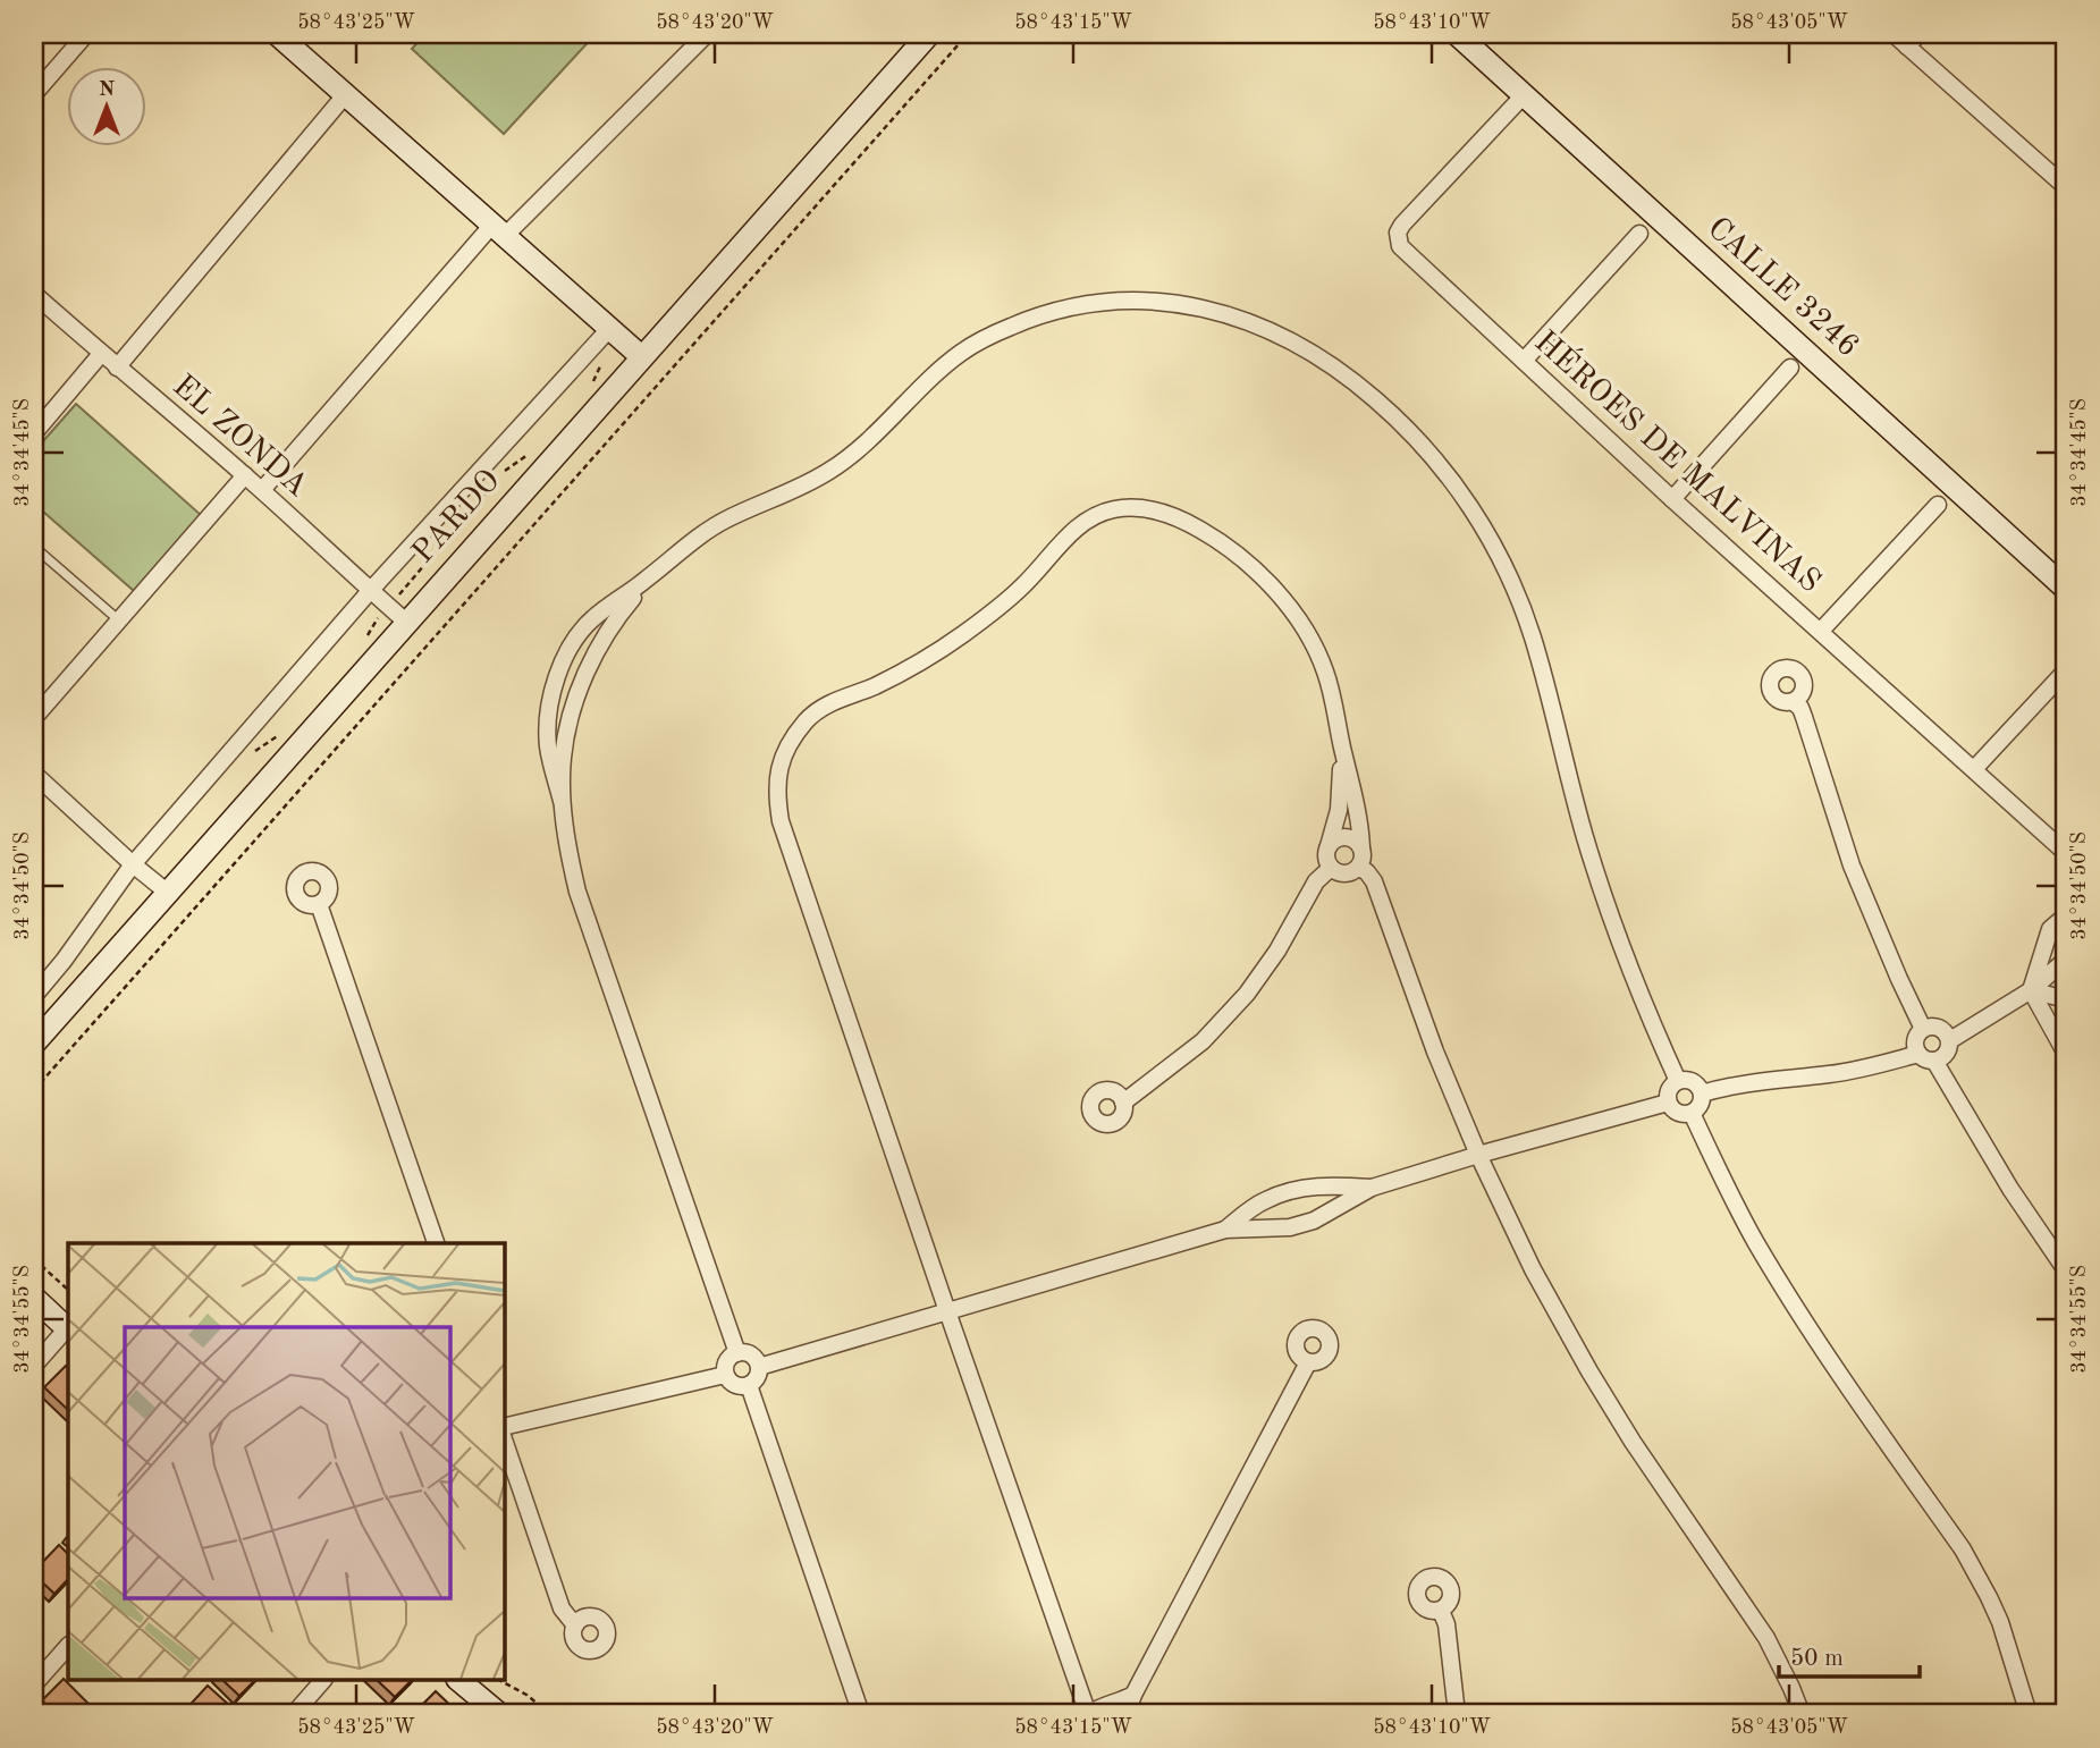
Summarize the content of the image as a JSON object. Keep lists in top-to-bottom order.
{
  "streets": {
    "main road": ["CALLE 3246", "PARDO"],
    "street": ["EL ZONDA", "HÉROES DE MALVINAS"]
  },
  "crossings": [
    ["CALLE 3246", "HÉROES DE MALVINAS"],
    ["EL ZONDA", "PARDO"]
  ],
  "scale_bar": "50 m",
  "north": "top",
  "coordinates": [
    "58°43'25\"W",
    "58°43'20\"W",
    "58°43'15\"W",
    "58°43'10\"W",
    "58°43'05\"W",
    "34°34'45\"S",
    "34°34'50\"S",
    "34°34'55\"S"
  ]
}
